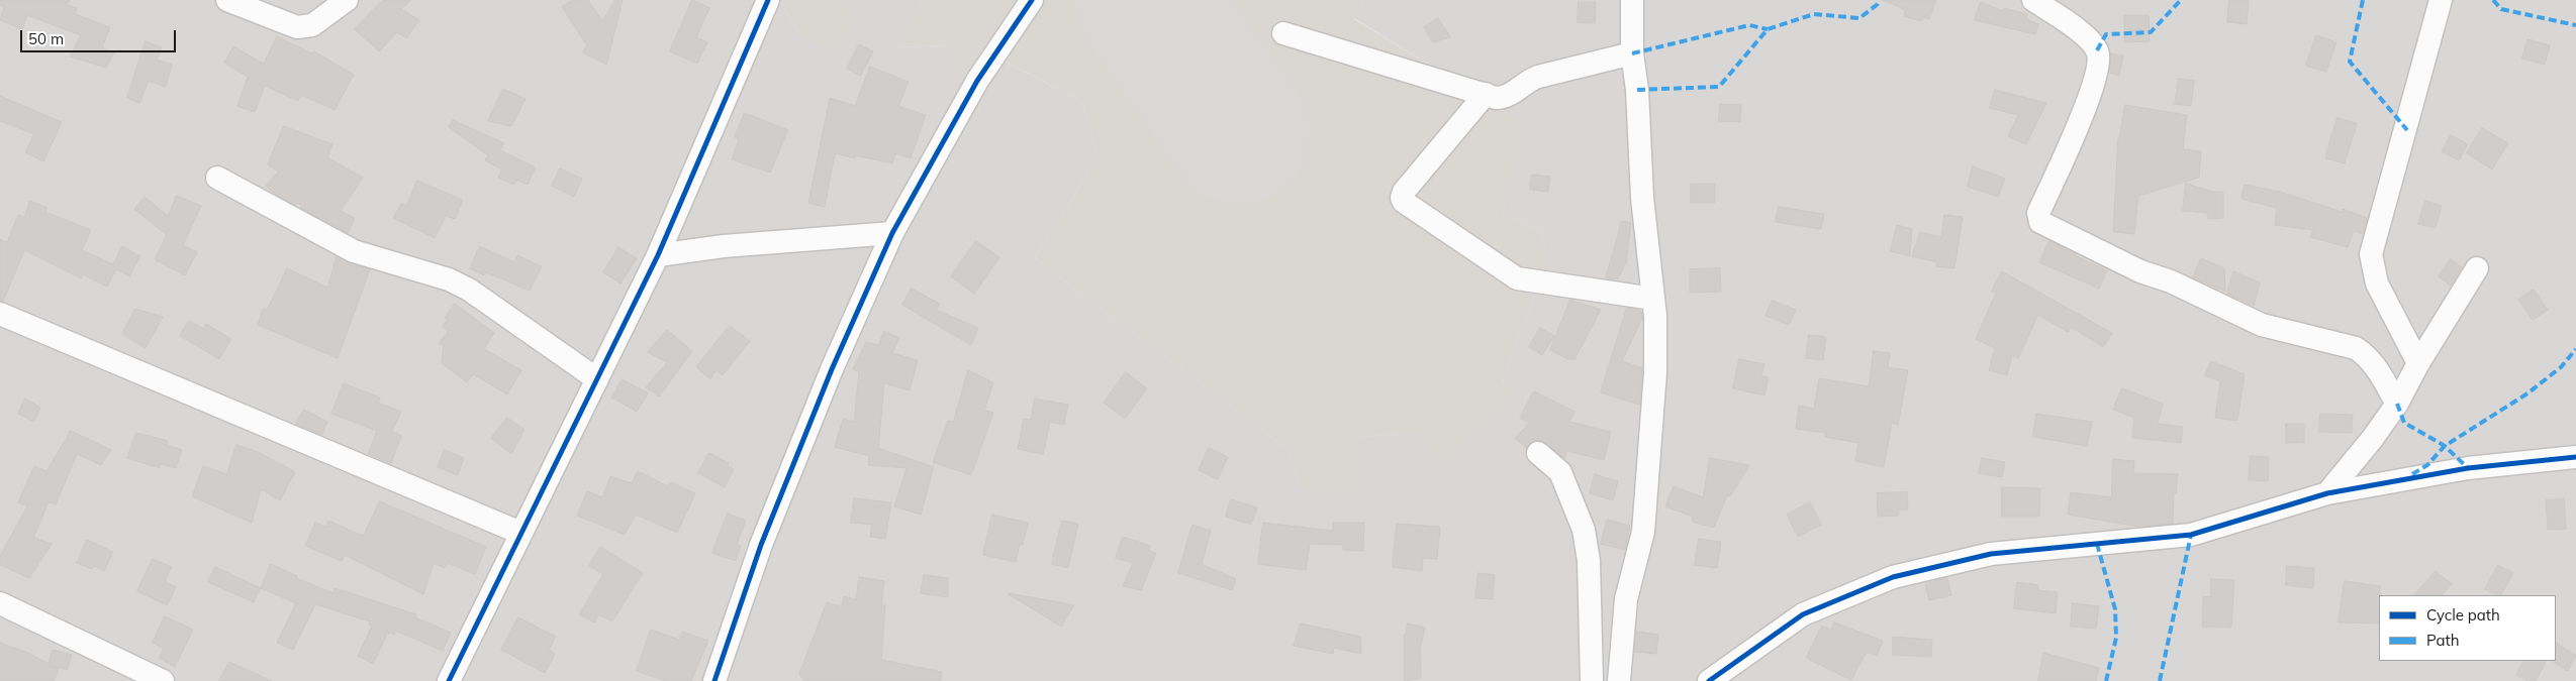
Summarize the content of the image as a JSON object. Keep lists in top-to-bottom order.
{
  "legend": ["Cycle path", "Path"],
  "scale_bar": "50 m"
}
